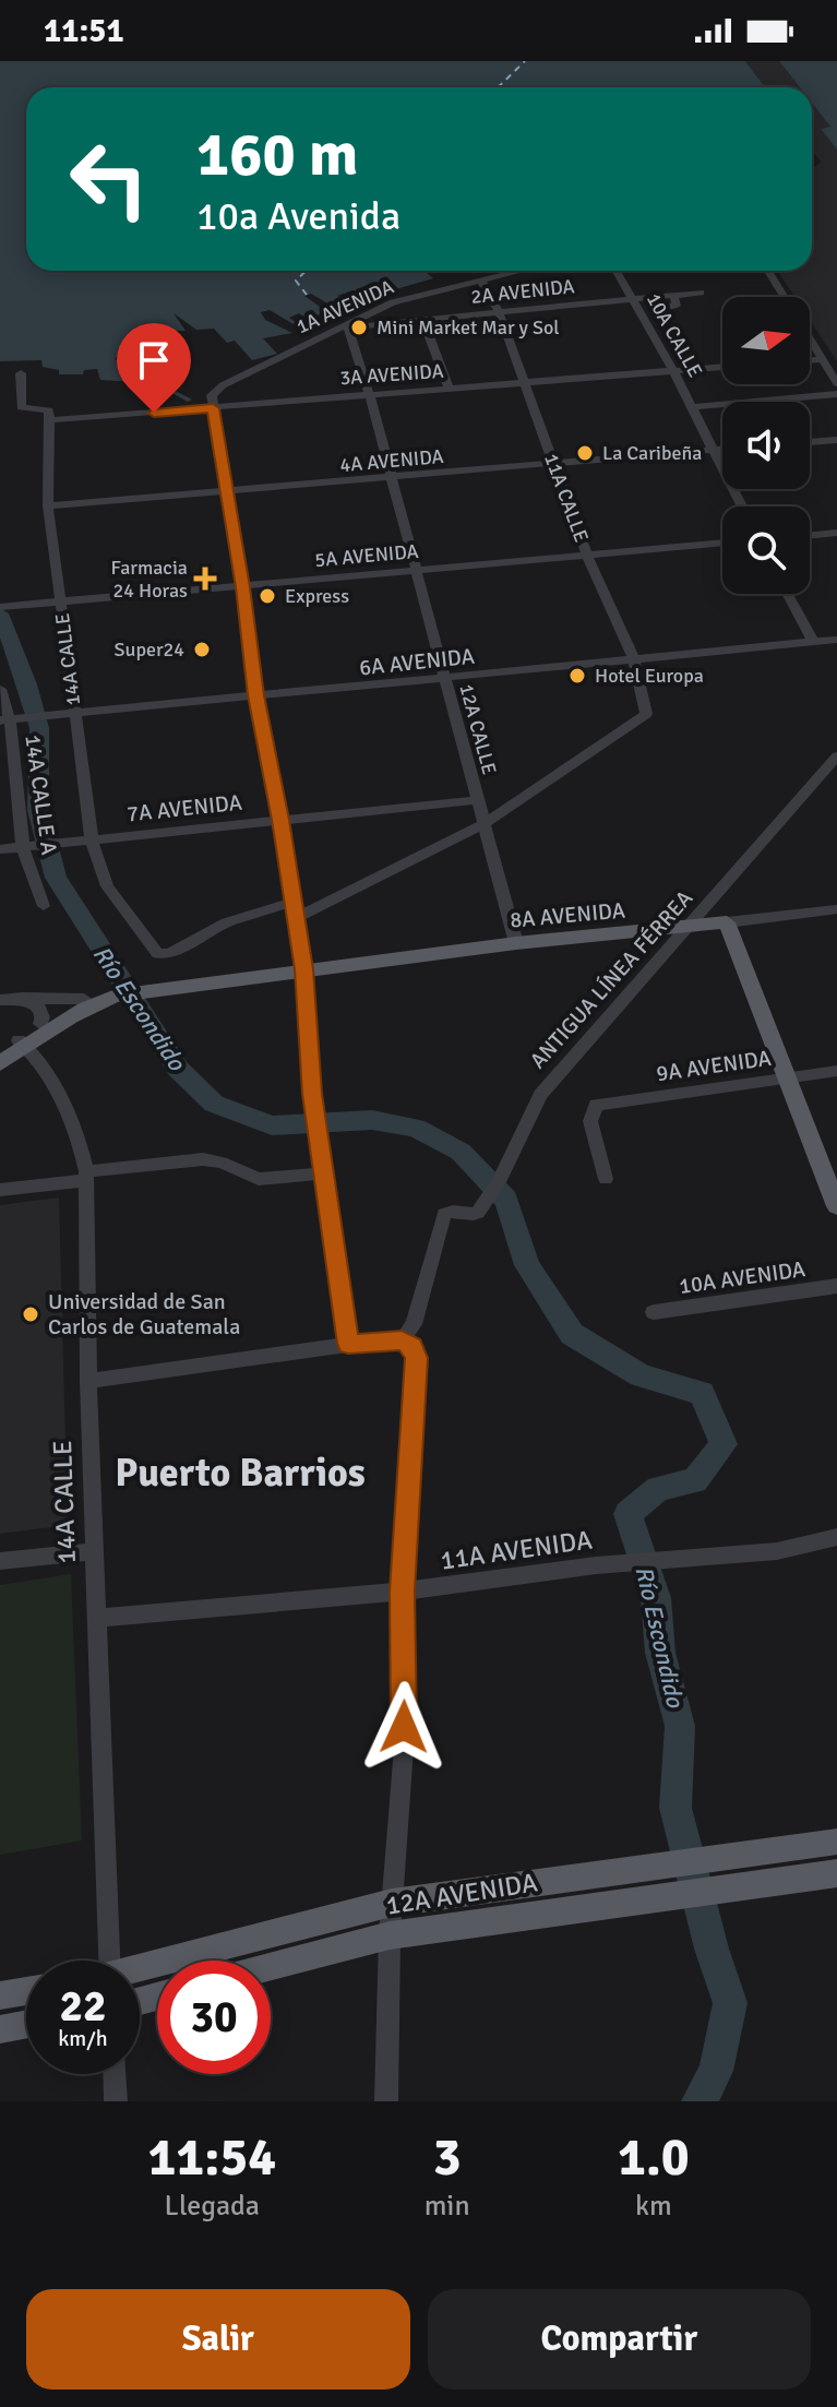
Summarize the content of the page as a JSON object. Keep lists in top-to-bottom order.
{
  "streets": {
    "main road": ["8A AVENIDA", "12A AVENIDA"],
    "street": [
      "2A AVENIDA",
      "1A AVENIDA",
      "10A CALLE",
      "3A AVENIDA",
      "4A AVENIDA",
      "11A CALLE",
      "5A AVENIDA",
      "14A CALLE",
      "6A AVENIDA",
      "12A CALLE",
      "14A CALLE A",
      "7A AVENIDA",
      "ANTIGUA LÍNEA FÉRREA",
      "9A AVENIDA",
      "10A AVENIDA",
      "11A AVENIDA"
    ]
  },
  "crossings": [
    ["2A AVENIDA", "1A AVENIDA"],
    ["2A AVENIDA", "10A CALLE"],
    ["2A AVENIDA", "11A CALLE"],
    ["2A AVENIDA", "12A CALLE"],
    ["1A AVENIDA", "3A AVENIDA"],
    ["1A AVENIDA", "11A CALLE"],
    ["1A AVENIDA", "12A CALLE"],
    ["10A CALLE", "3A AVENIDA"],
    ["10A CALLE", "4A AVENIDA"],
    ["3A AVENIDA", "11A CALLE"],
    ["3A AVENIDA", "14A CALLE"],
    ["3A AVENIDA", "12A CALLE"],
    ["4A AVENIDA", "11A CALLE"],
    ["4A AVENIDA", "14A CALLE"],
    ["4A AVENIDA", "12A CALLE"],
    ["11A CALLE", "5A AVENIDA"],
    ["11A CALLE", "6A AVENIDA"],
    ["11A CALLE", "12A CALLE"],
    ["5A AVENIDA", "14A CALLE"],
    ["5A AVENIDA", "12A CALLE"],
    ["14A CALLE", "6A AVENIDA"],
    ["14A CALLE", "7A AVENIDA"],
    ["14A CALLE", "8A AVENIDA"],
    ["14A CALLE", "11A AVENIDA"],
    ["6A AVENIDA", "12A CALLE"],
    ["6A AVENIDA", "14A CALLE A"],
    ["12A CALLE", "7A AVENIDA"],
    ["12A CALLE", "8A AVENIDA"],
    ["14A CALLE A", "7A AVENIDA"],
    ["8A AVENIDA", "ANTIGUA LÍNEA FÉRREA"]
  ],
  "districts": ["Puerto Barrios"],
  "water": ["Río Escondido"],
  "places": {
    "other": [
      "Mini Market Mar y Sol",
      "La Caribeña",
      "Express",
      "Super24",
      "Hotel Europa",
      "Universidad de San Carlos de Guatemala"
    ],
    "health": ["Farmacia 24 Horas"]
  },
  "north": "right",
  "page": {
    "status": "11:51",
    "turn": ["160 m", "10a Avenida"],
    "speed": "22 km/h",
    "limit": "30",
    "eta": [
      "11:54",
      "Llegada",
      "3",
      "min",
      "1.0",
      "km"
    ],
    "buttons": ["Salir", "Compartir"]
  }
}
